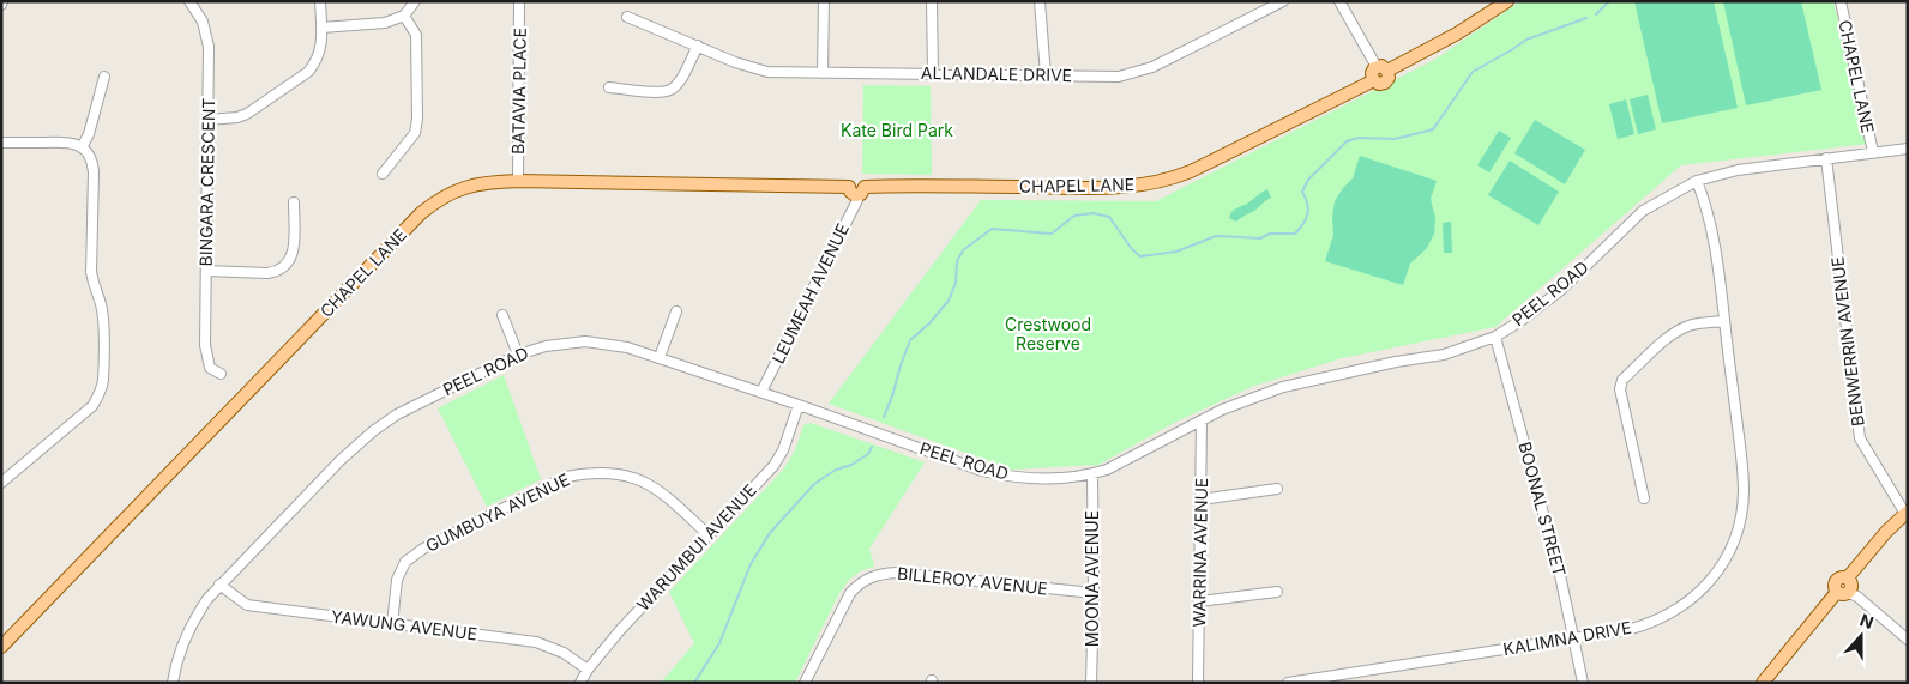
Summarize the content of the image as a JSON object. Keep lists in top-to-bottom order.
{
  "streets": {
    "main road": ["CHAPEL LANE"],
    "street": [
      "ALLANDALE DRIVE",
      "BATAVIA PLACE",
      "BINGARA CRESCENT",
      "LEUMEAH AVENUE",
      "PEEL ROAD",
      "BENWERRIN AVENUE",
      "BOONAL STREET",
      "GUMBUYA AVENUE",
      "WARUMBUI AVENUE",
      "WARRINA AVENUE",
      "MOONA AVENUE",
      "BILLEROY AVENUE",
      "YAWUNG AVENUE",
      "KALIMNA DRIVE"
    ]
  },
  "crossings": [
    ["CHAPEL LANE", "BATAVIA PLACE"],
    ["CHAPEL LANE", "LEUMEAH AVENUE"],
    ["CHAPEL LANE", "PEEL ROAD"],
    ["LEUMEAH AVENUE", "PEEL ROAD"],
    ["PEEL ROAD", "BENWERRIN AVENUE"],
    ["PEEL ROAD", "BOONAL STREET"],
    ["PEEL ROAD", "WARUMBUI AVENUE"],
    ["PEEL ROAD", "WARRINA AVENUE"],
    ["PEEL ROAD", "MOONA AVENUE"],
    ["PEEL ROAD", "YAWUNG AVENUE"],
    ["PEEL ROAD", "KALIMNA DRIVE"],
    ["BOONAL STREET", "KALIMNA DRIVE"],
    ["GUMBUYA AVENUE", "WARUMBUI AVENUE"],
    ["GUMBUYA AVENUE", "YAWUNG AVENUE"],
    ["WARUMBUI AVENUE", "YAWUNG AVENUE"],
    ["MOONA AVENUE", "BILLEROY AVENUE"]
  ],
  "parks": ["Kate Bird Park", "Crestwood Reserve"],
  "north": "top"
}
